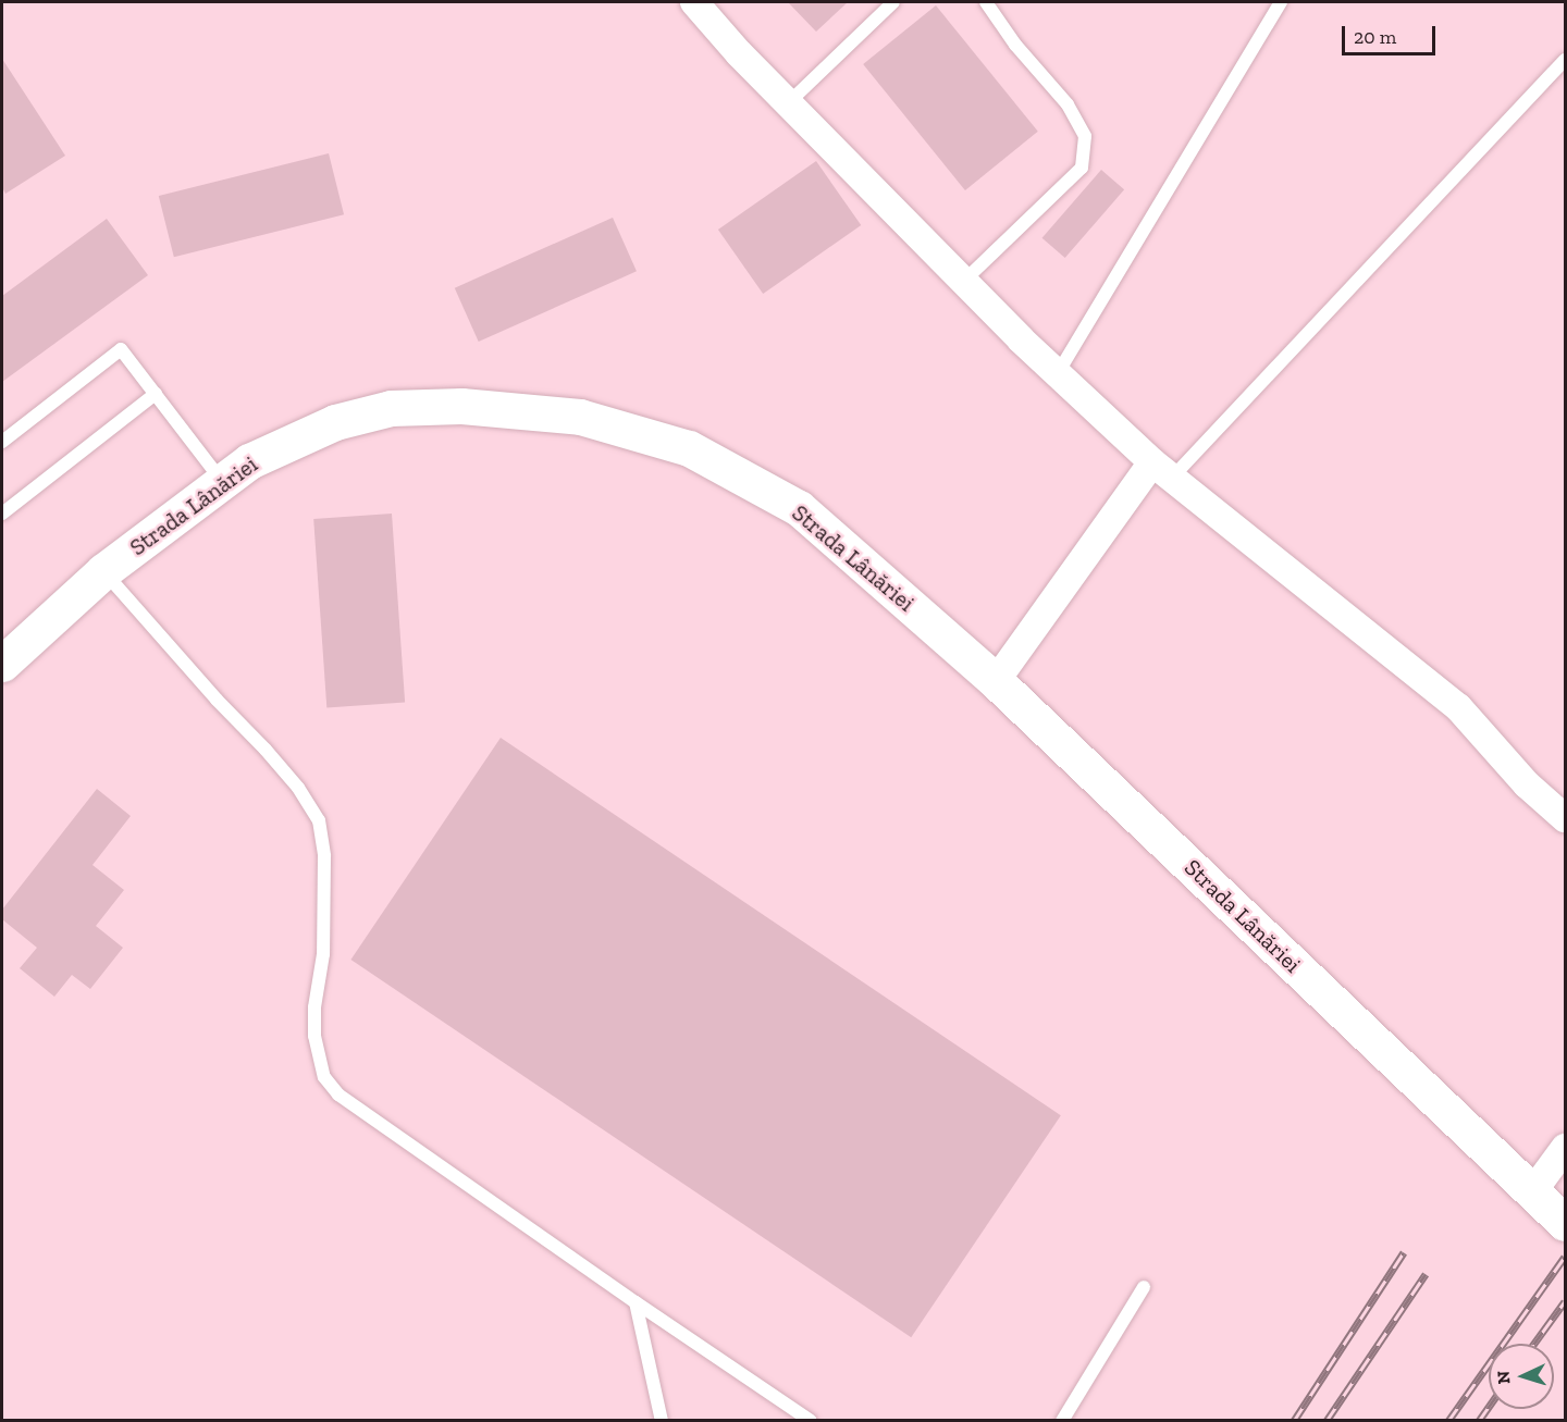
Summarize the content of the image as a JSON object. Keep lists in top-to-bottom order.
{
  "streets": {
    "street": ["Strada Lânăriei"]
  },
  "scale_bar": "20 m",
  "north": "left"
}
